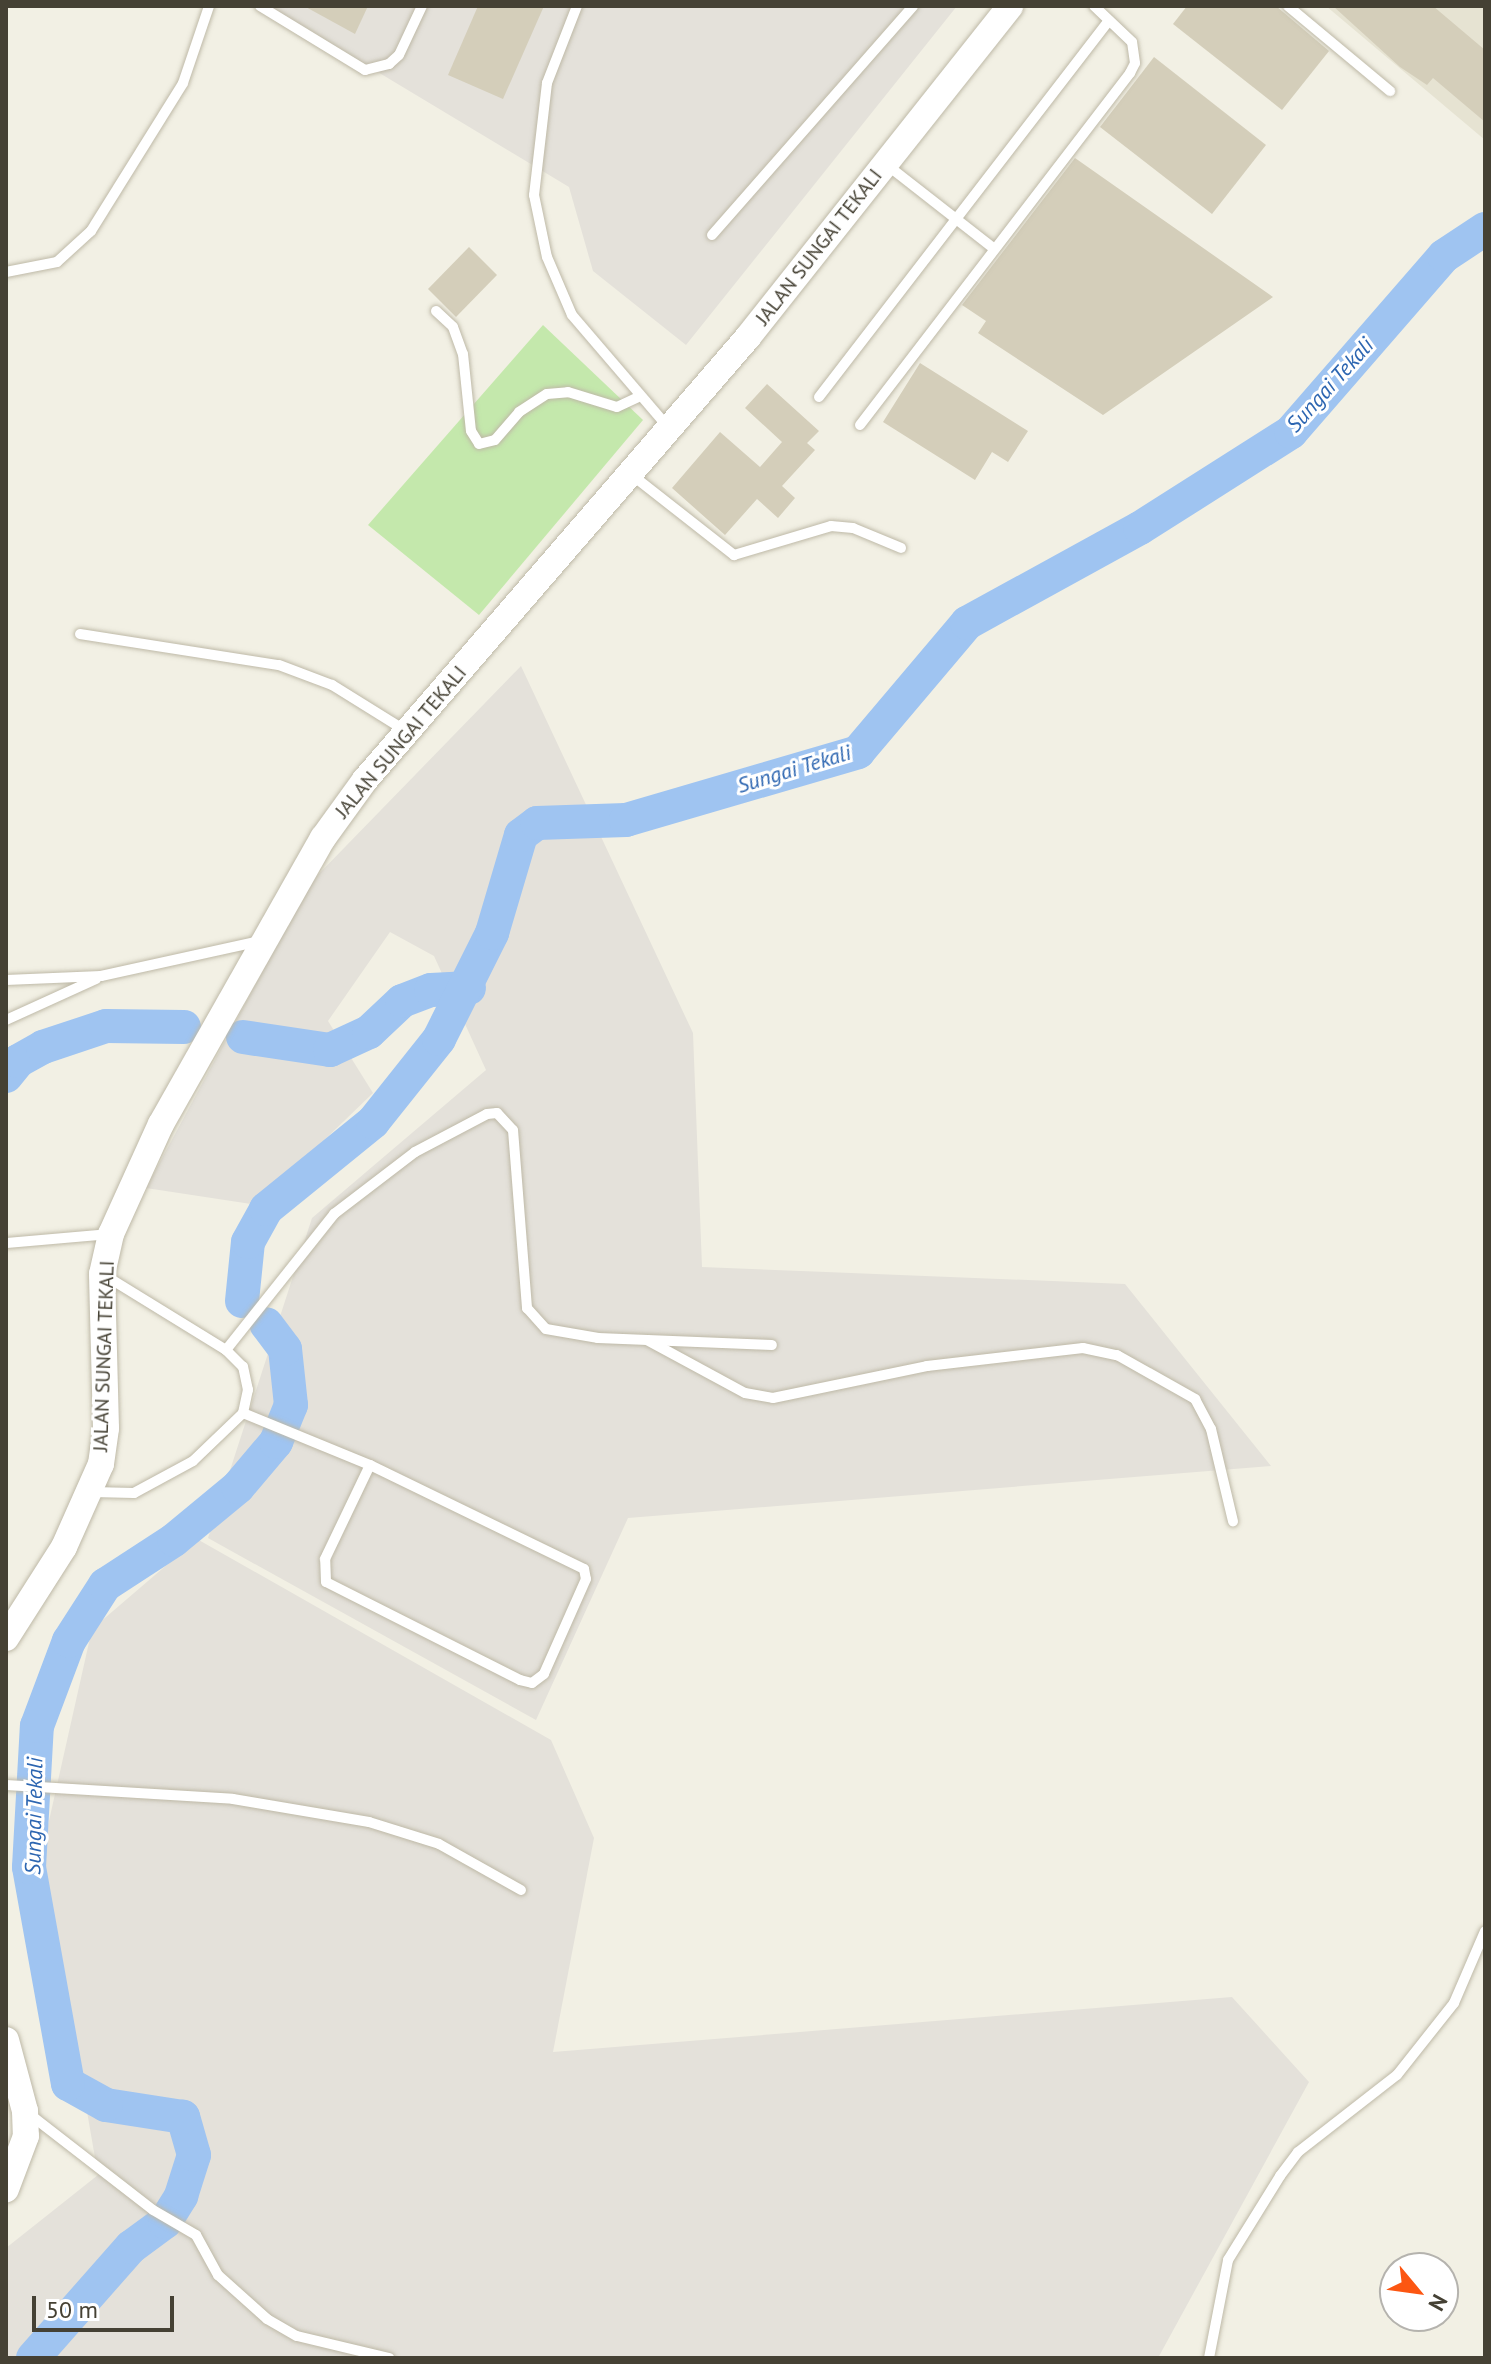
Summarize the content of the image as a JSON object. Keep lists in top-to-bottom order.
{
  "streets": {
    "street": ["JALAN SUNGAI TEKALI"]
  },
  "water": ["Sungai Tekali"],
  "scale_bar": "50 m",
  "north": "bottom right"
}
